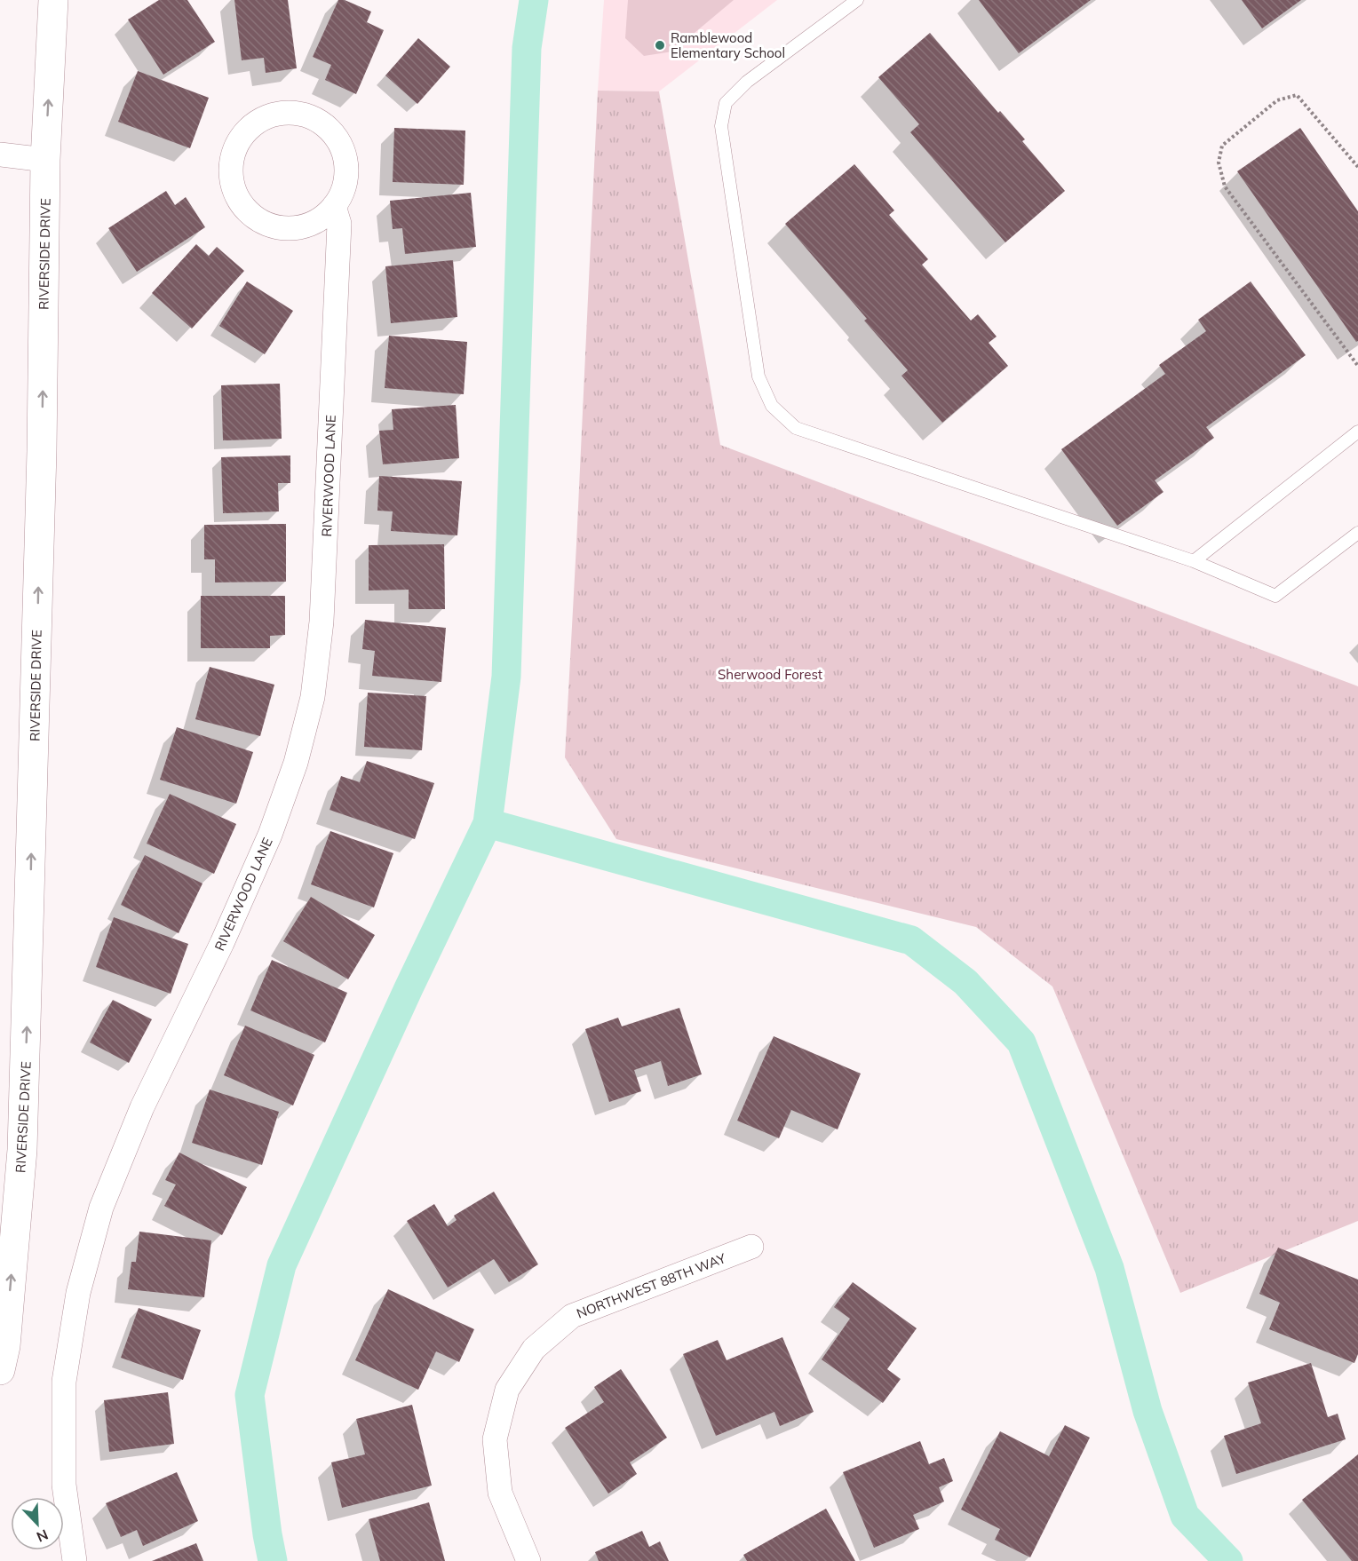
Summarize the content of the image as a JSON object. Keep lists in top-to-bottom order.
{
  "streets": {
    "street": ["RIVERSIDE DRIVE", "RIVERWOOD LANE", "NORTHWEST 88TH WAY"]
  },
  "one_way": ["RIVERSIDE DRIVE"],
  "parks": ["Sherwood Forest"],
  "places": ["Ramblewood Elementary School"],
  "north": "bottom right"
}
